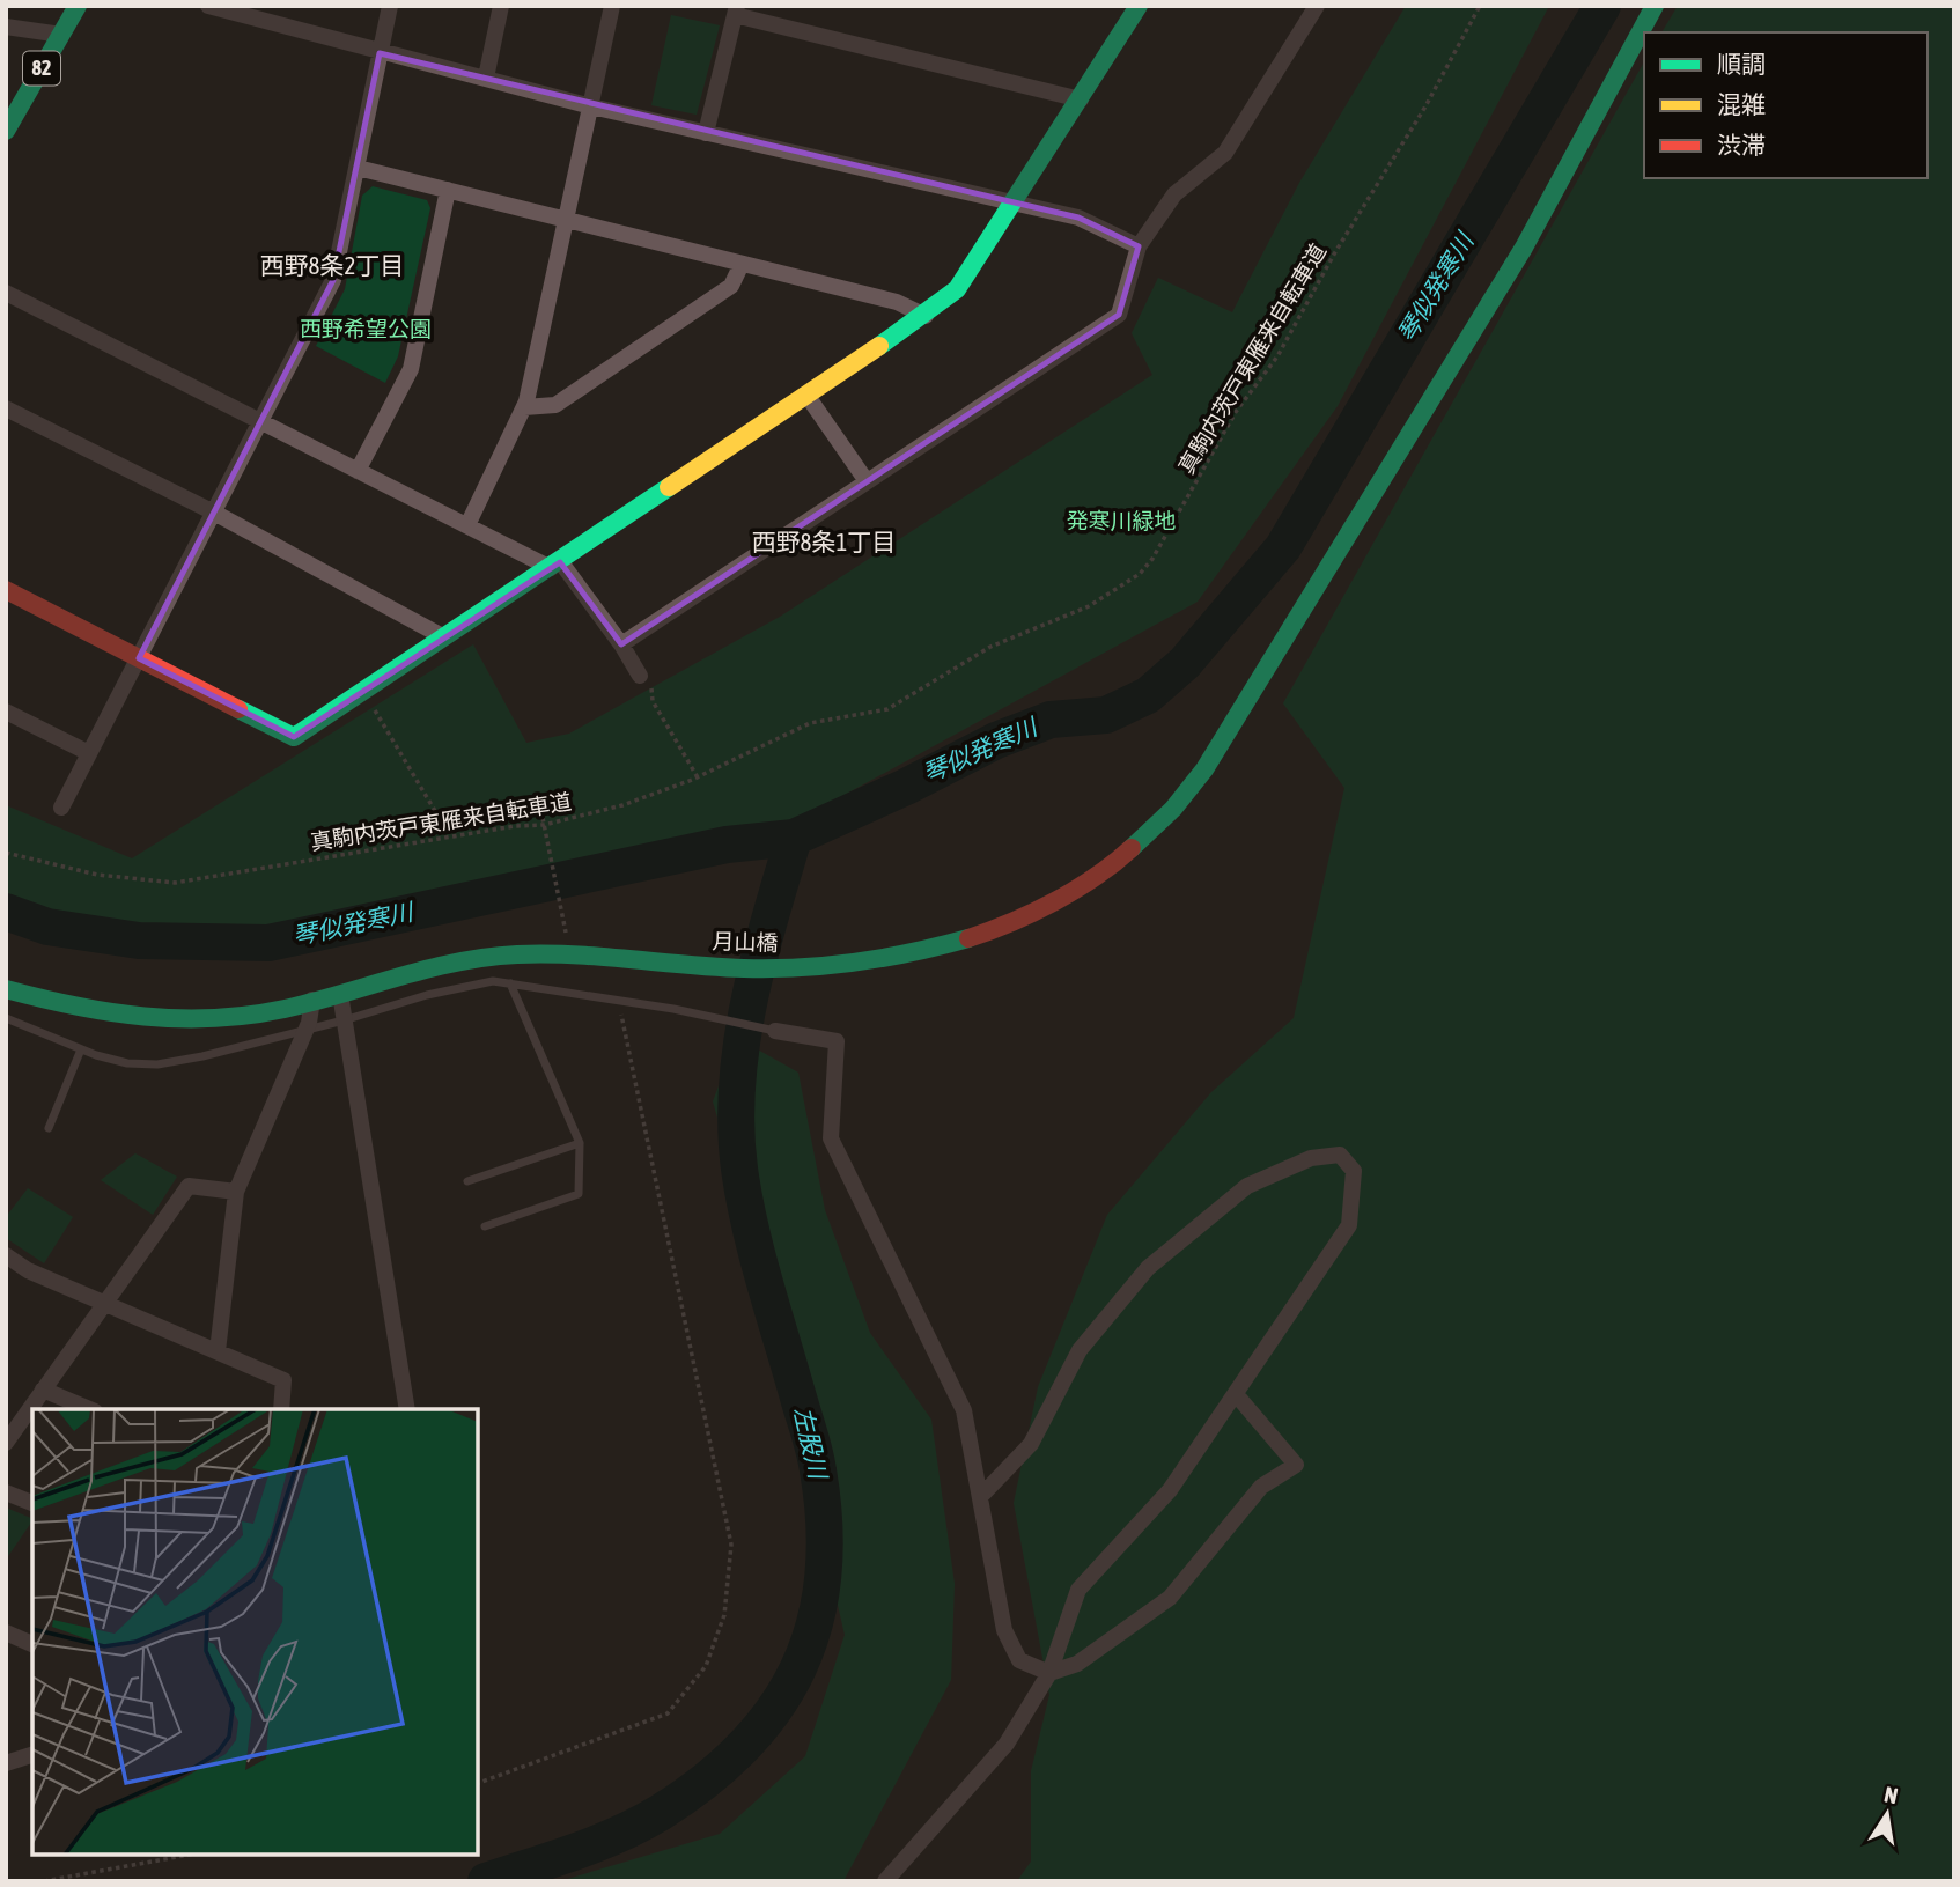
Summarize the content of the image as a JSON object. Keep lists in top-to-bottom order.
{
  "streets": {
    "street": ["82", "月山橋"],
    "path": ["真駒内茨戸東雁来自転車道"]
  },
  "districts": ["西野8条2丁目", "西野8条1丁目"],
  "water": ["琴似発寒川", "左股川"],
  "parks": ["西野希望公園", "発寒川緑地"],
  "legend": ["順調", "混雑", "渋滞"],
  "north": "top"
}
